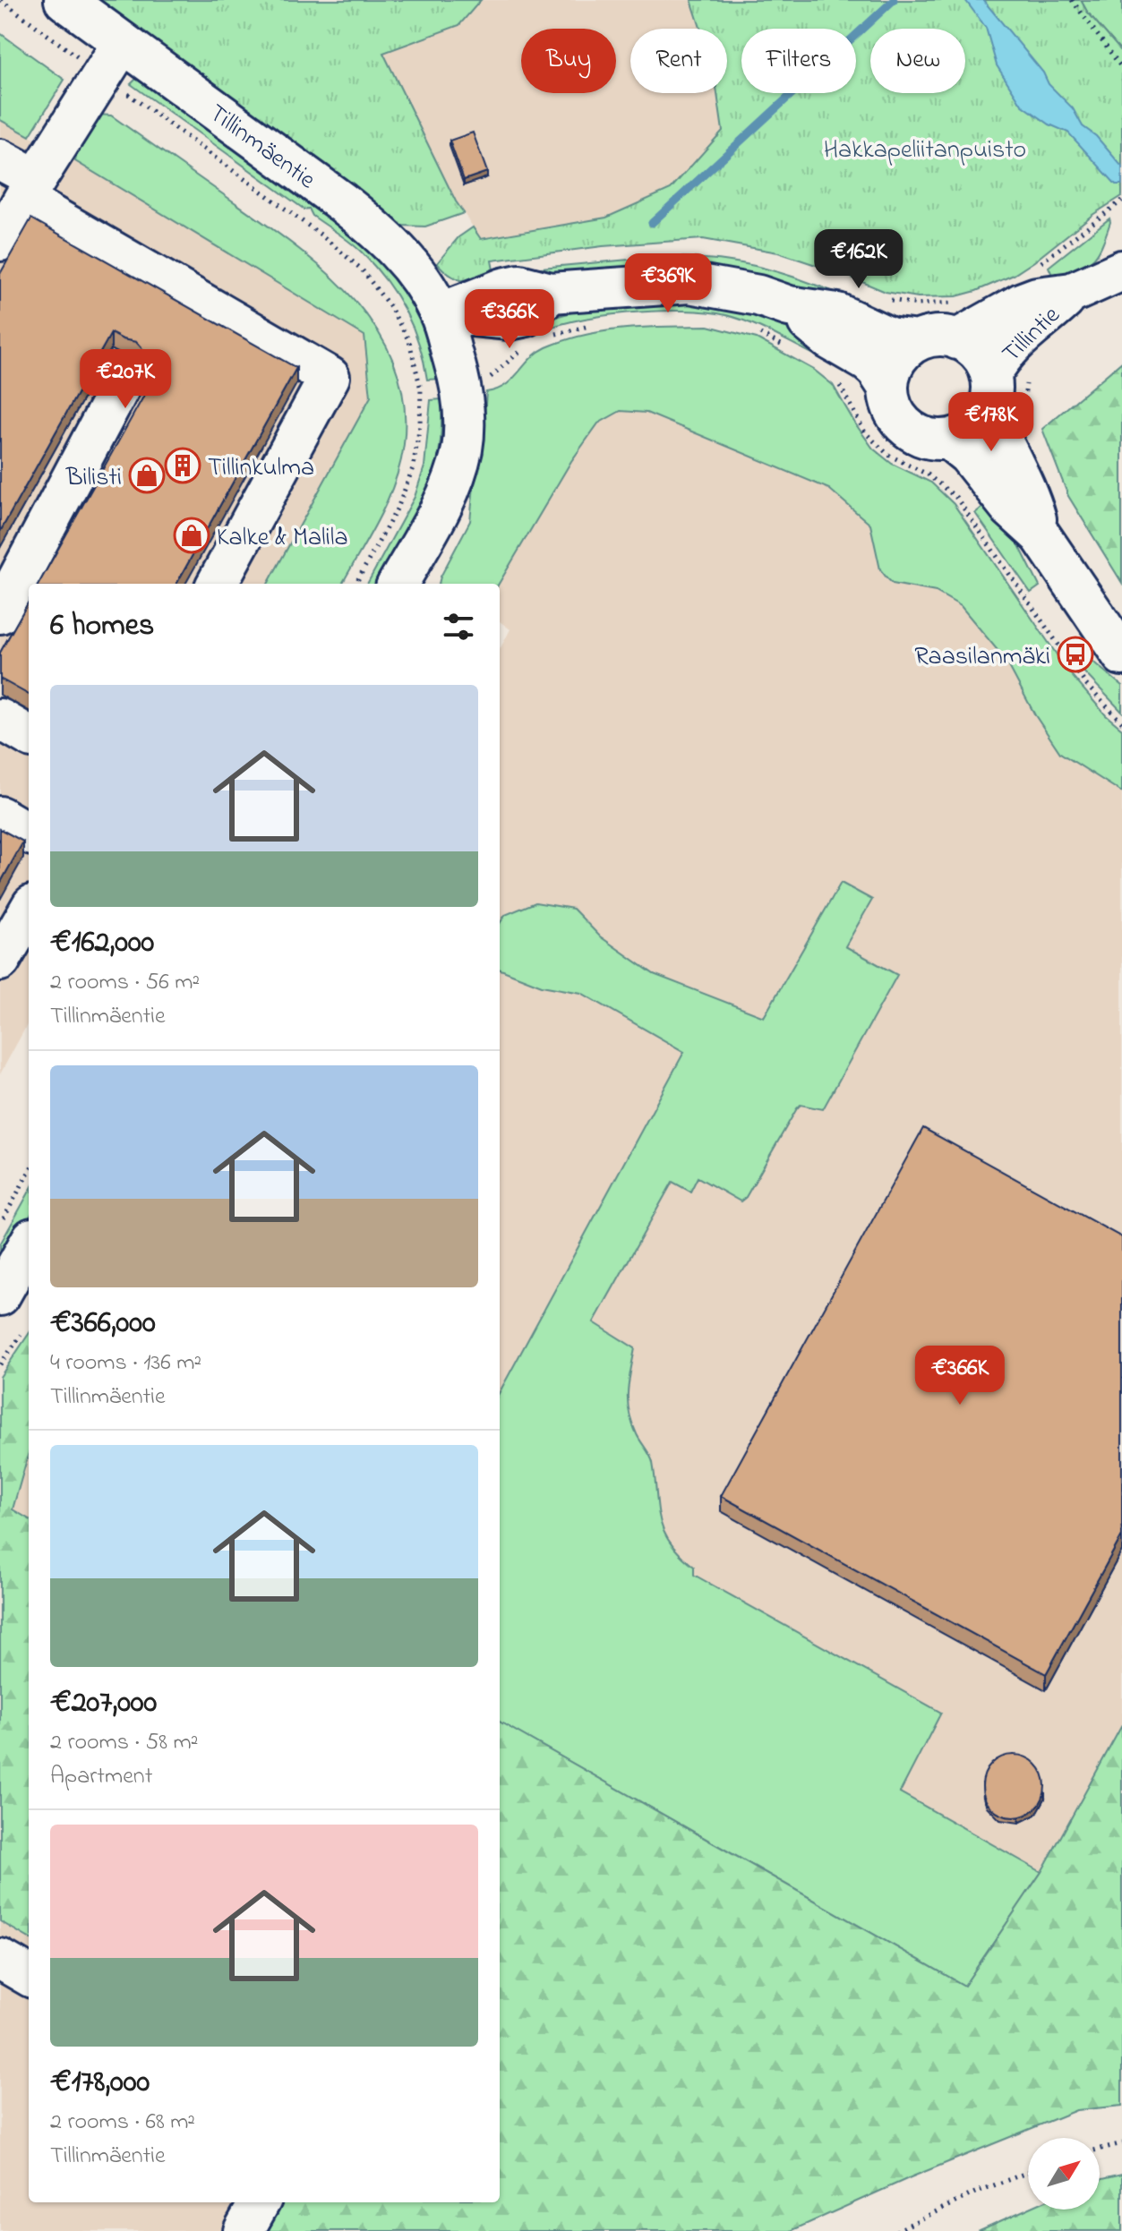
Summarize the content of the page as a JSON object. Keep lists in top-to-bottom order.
{
  "streets": {
    "street": ["Tillinmäentie", "Tillintie"]
  },
  "parks": ["Hakkapeliitanpuisto"],
  "places": {
    "building": ["Tillinkulma"],
    "shop": ["Bilisti", "Kalke & Malila"],
    "bus stop": ["Raasilanmäki"]
  },
  "north": "top right",
  "page": {
    "chip": [
      "Buy",
      "Rent",
      "Filters",
      "New"
    ],
    "price": [
      "€162K",
      "€369K",
      "€366K",
      "€207K",
      "€178K",
      "€366K"
    ],
    "heading": "6 homes",
    "list": [
      {
        "name": "€162,000",
        "note": "2 rooms · 56 m² · Tillinmäentie"
      },
      {
        "name": "€366,000",
        "note": "4 rooms · 136 m² · Tillinmäentie"
      },
      {
        "name": "€207,000",
        "note": "2 rooms · 58 m² · Apartment"
      },
      {
        "name": "€178,000",
        "note": "2 rooms · 68 m² · Tillinmäentie"
      }
    ]
  }
}
